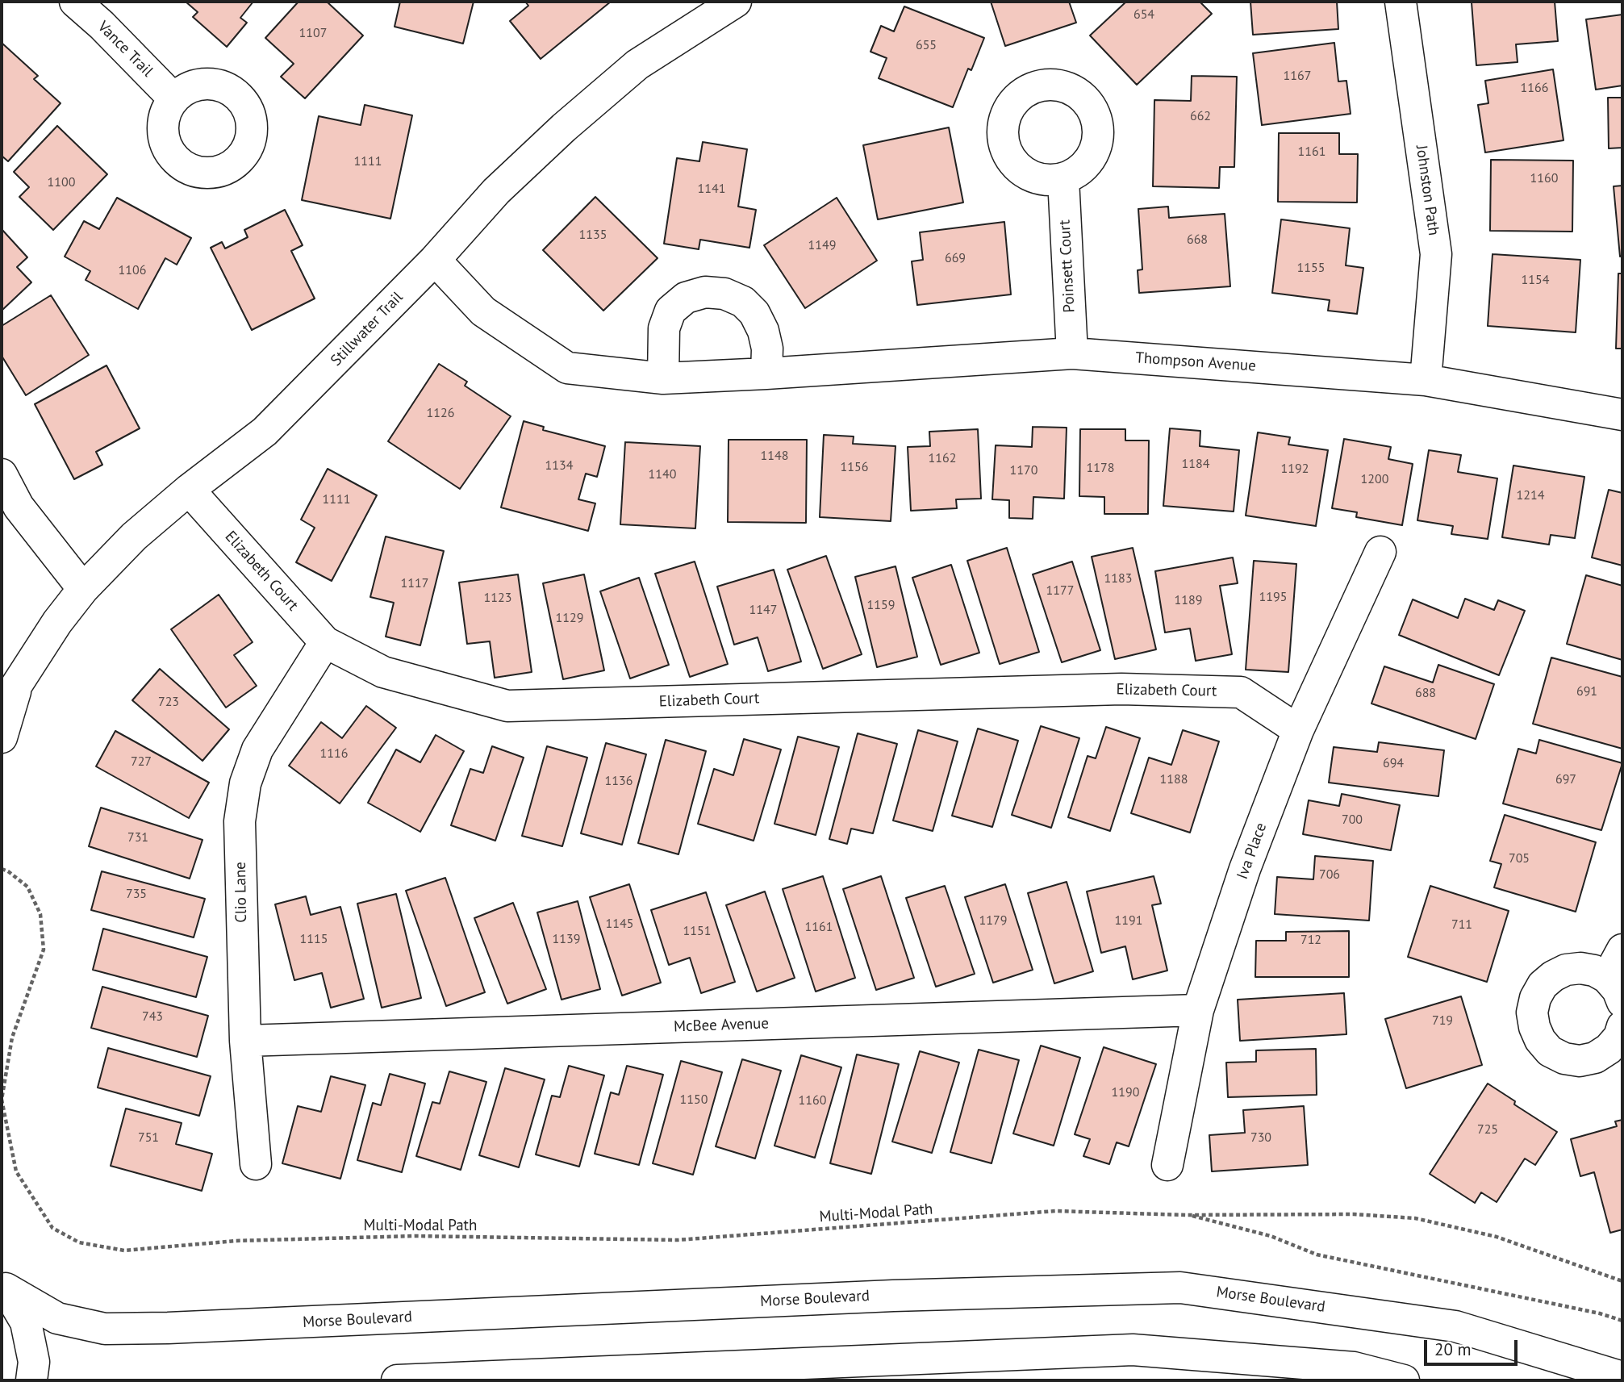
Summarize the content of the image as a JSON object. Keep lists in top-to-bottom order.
{
  "streets": {
    "street": [
      "Vance Trail",
      "Johnston Path",
      "Poinsett Court",
      "Stillwater Trail",
      "Thompson Avenue",
      "Elizabeth Court",
      "Iva Place",
      "Clio Lane",
      "McBee Avenue",
      "Morse Boulevard"
    ],
    "path": ["Multi-Modal Path"]
  },
  "crossings": [
    ["Johnston Path", "Thompson Avenue"],
    ["Poinsett Court", "Thompson Avenue"],
    ["Stillwater Trail", "Thompson Avenue"],
    ["Stillwater Trail", "Elizabeth Court"],
    ["Elizabeth Court", "Iva Place"],
    ["Elizabeth Court", "Clio Lane"],
    ["Iva Place", "McBee Avenue"],
    ["Clio Lane", "McBee Avenue"]
  ],
  "house_numbers": [
    "654",
    "1107",
    "655",
    "1167",
    "1166",
    "662",
    "1161",
    "1111",
    "1160",
    "1100",
    "1141",
    "1135",
    "668",
    "1149",
    "669",
    "1155",
    "1106",
    "1154",
    "1126",
    "1148",
    "1162",
    "1184",
    "1134",
    "1156",
    "1178",
    "1192",
    "1170",
    "1140",
    "1200",
    "1214",
    "1111",
    "1183",
    "1117",
    "1177",
    "1195",
    "1123",
    "1189",
    "1159",
    "1147",
    "1129",
    "691",
    "688",
    "723",
    "1116",
    "727",
    "694",
    "1188",
    "697",
    "1136",
    "700",
    "731",
    "705",
    "706",
    "735",
    "1179",
    "1191",
    "1145",
    "711",
    "1161",
    "1151",
    "1115",
    "1139",
    "712",
    "743",
    "719",
    "1190",
    "1150",
    "1160",
    "725",
    "751",
    "730"
  ],
  "scale_bar": "20 m"
}
